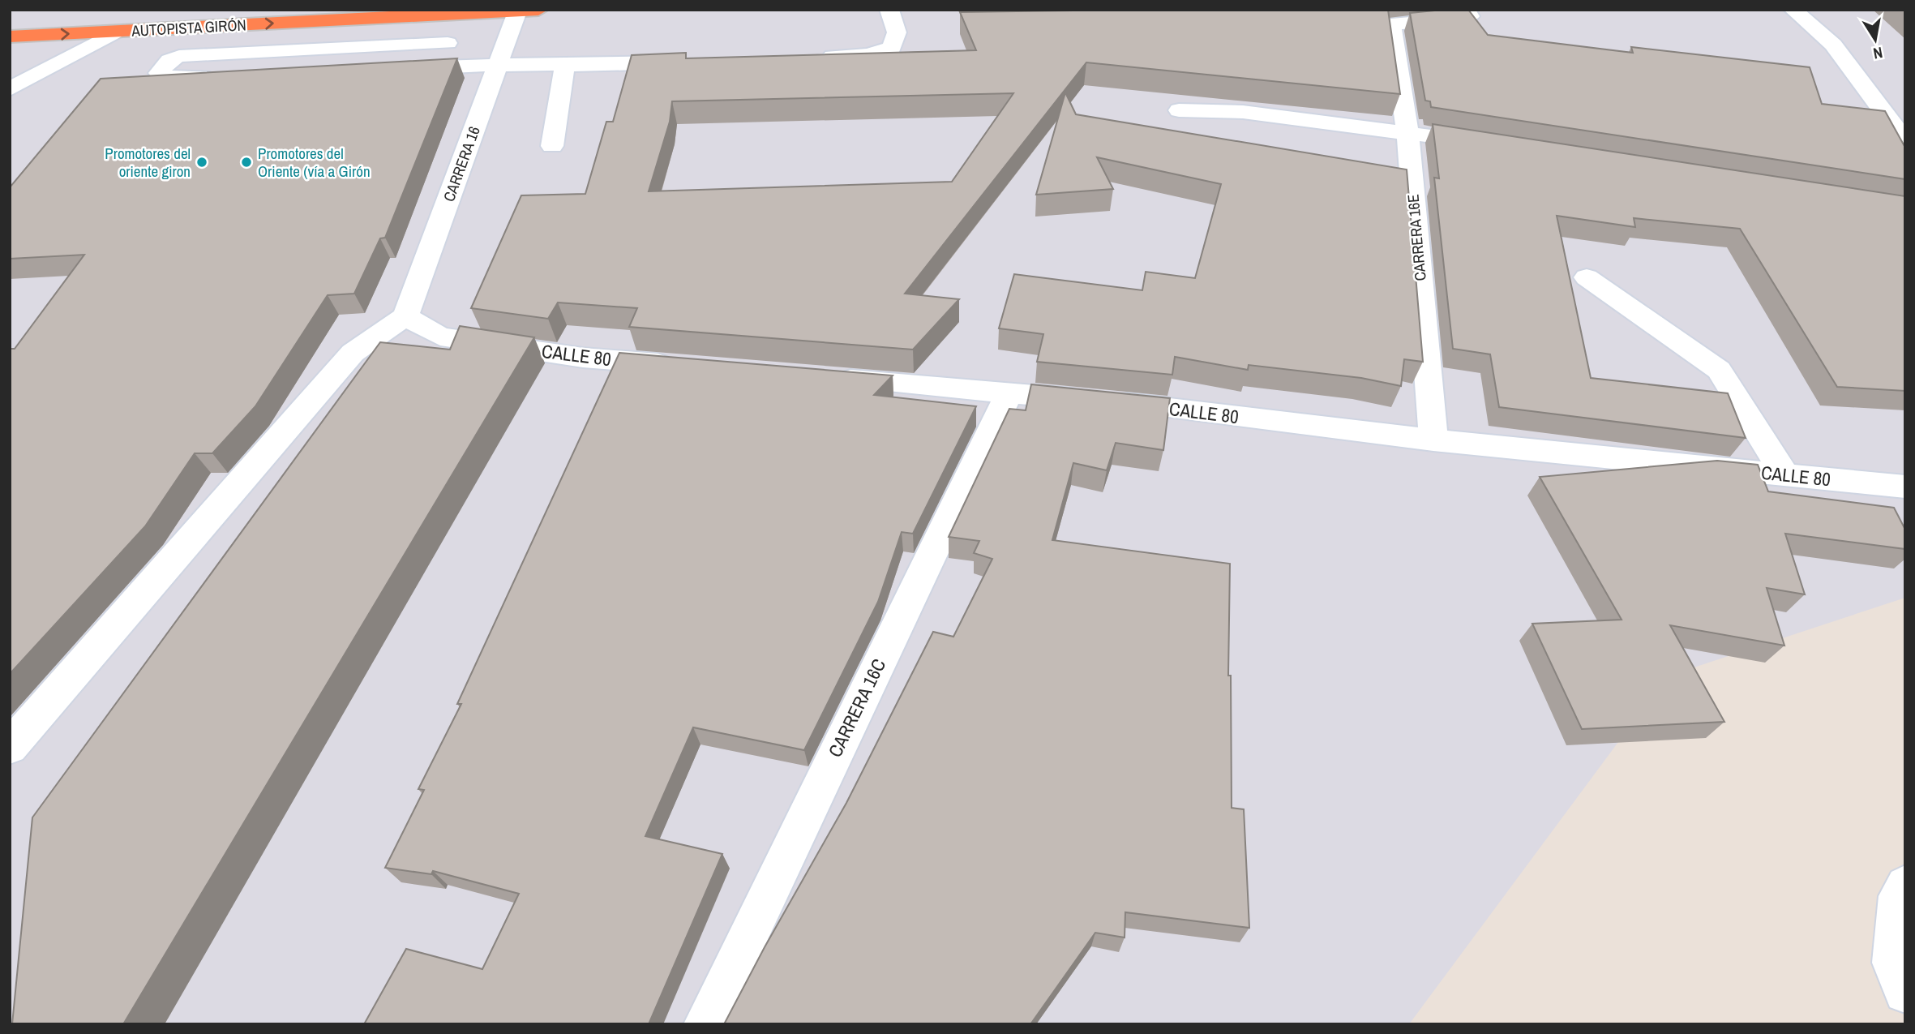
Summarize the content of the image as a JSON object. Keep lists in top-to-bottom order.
{
  "streets": {
    "highway": ["AUTOPISTA GIRÓN"],
    "street": [
      "CARRERA 16",
      "CARRERA 16E",
      "CALLE 80",
      "CARRERA 16C"
    ]
  },
  "crossings": [
    ["AUTOPISTA GIRÓN", "CARRERA 16"],
    ["CARRERA 16", "CALLE 80"],
    ["CARRERA 16E", "CALLE 80"],
    ["CALLE 80", "CARRERA 16C"]
  ],
  "one_way": ["AUTOPISTA GIRÓN"],
  "places": ["Promotores del oriente giron", "Promotores del Oriente (vía a Girón"],
  "north": "bottom"
}
